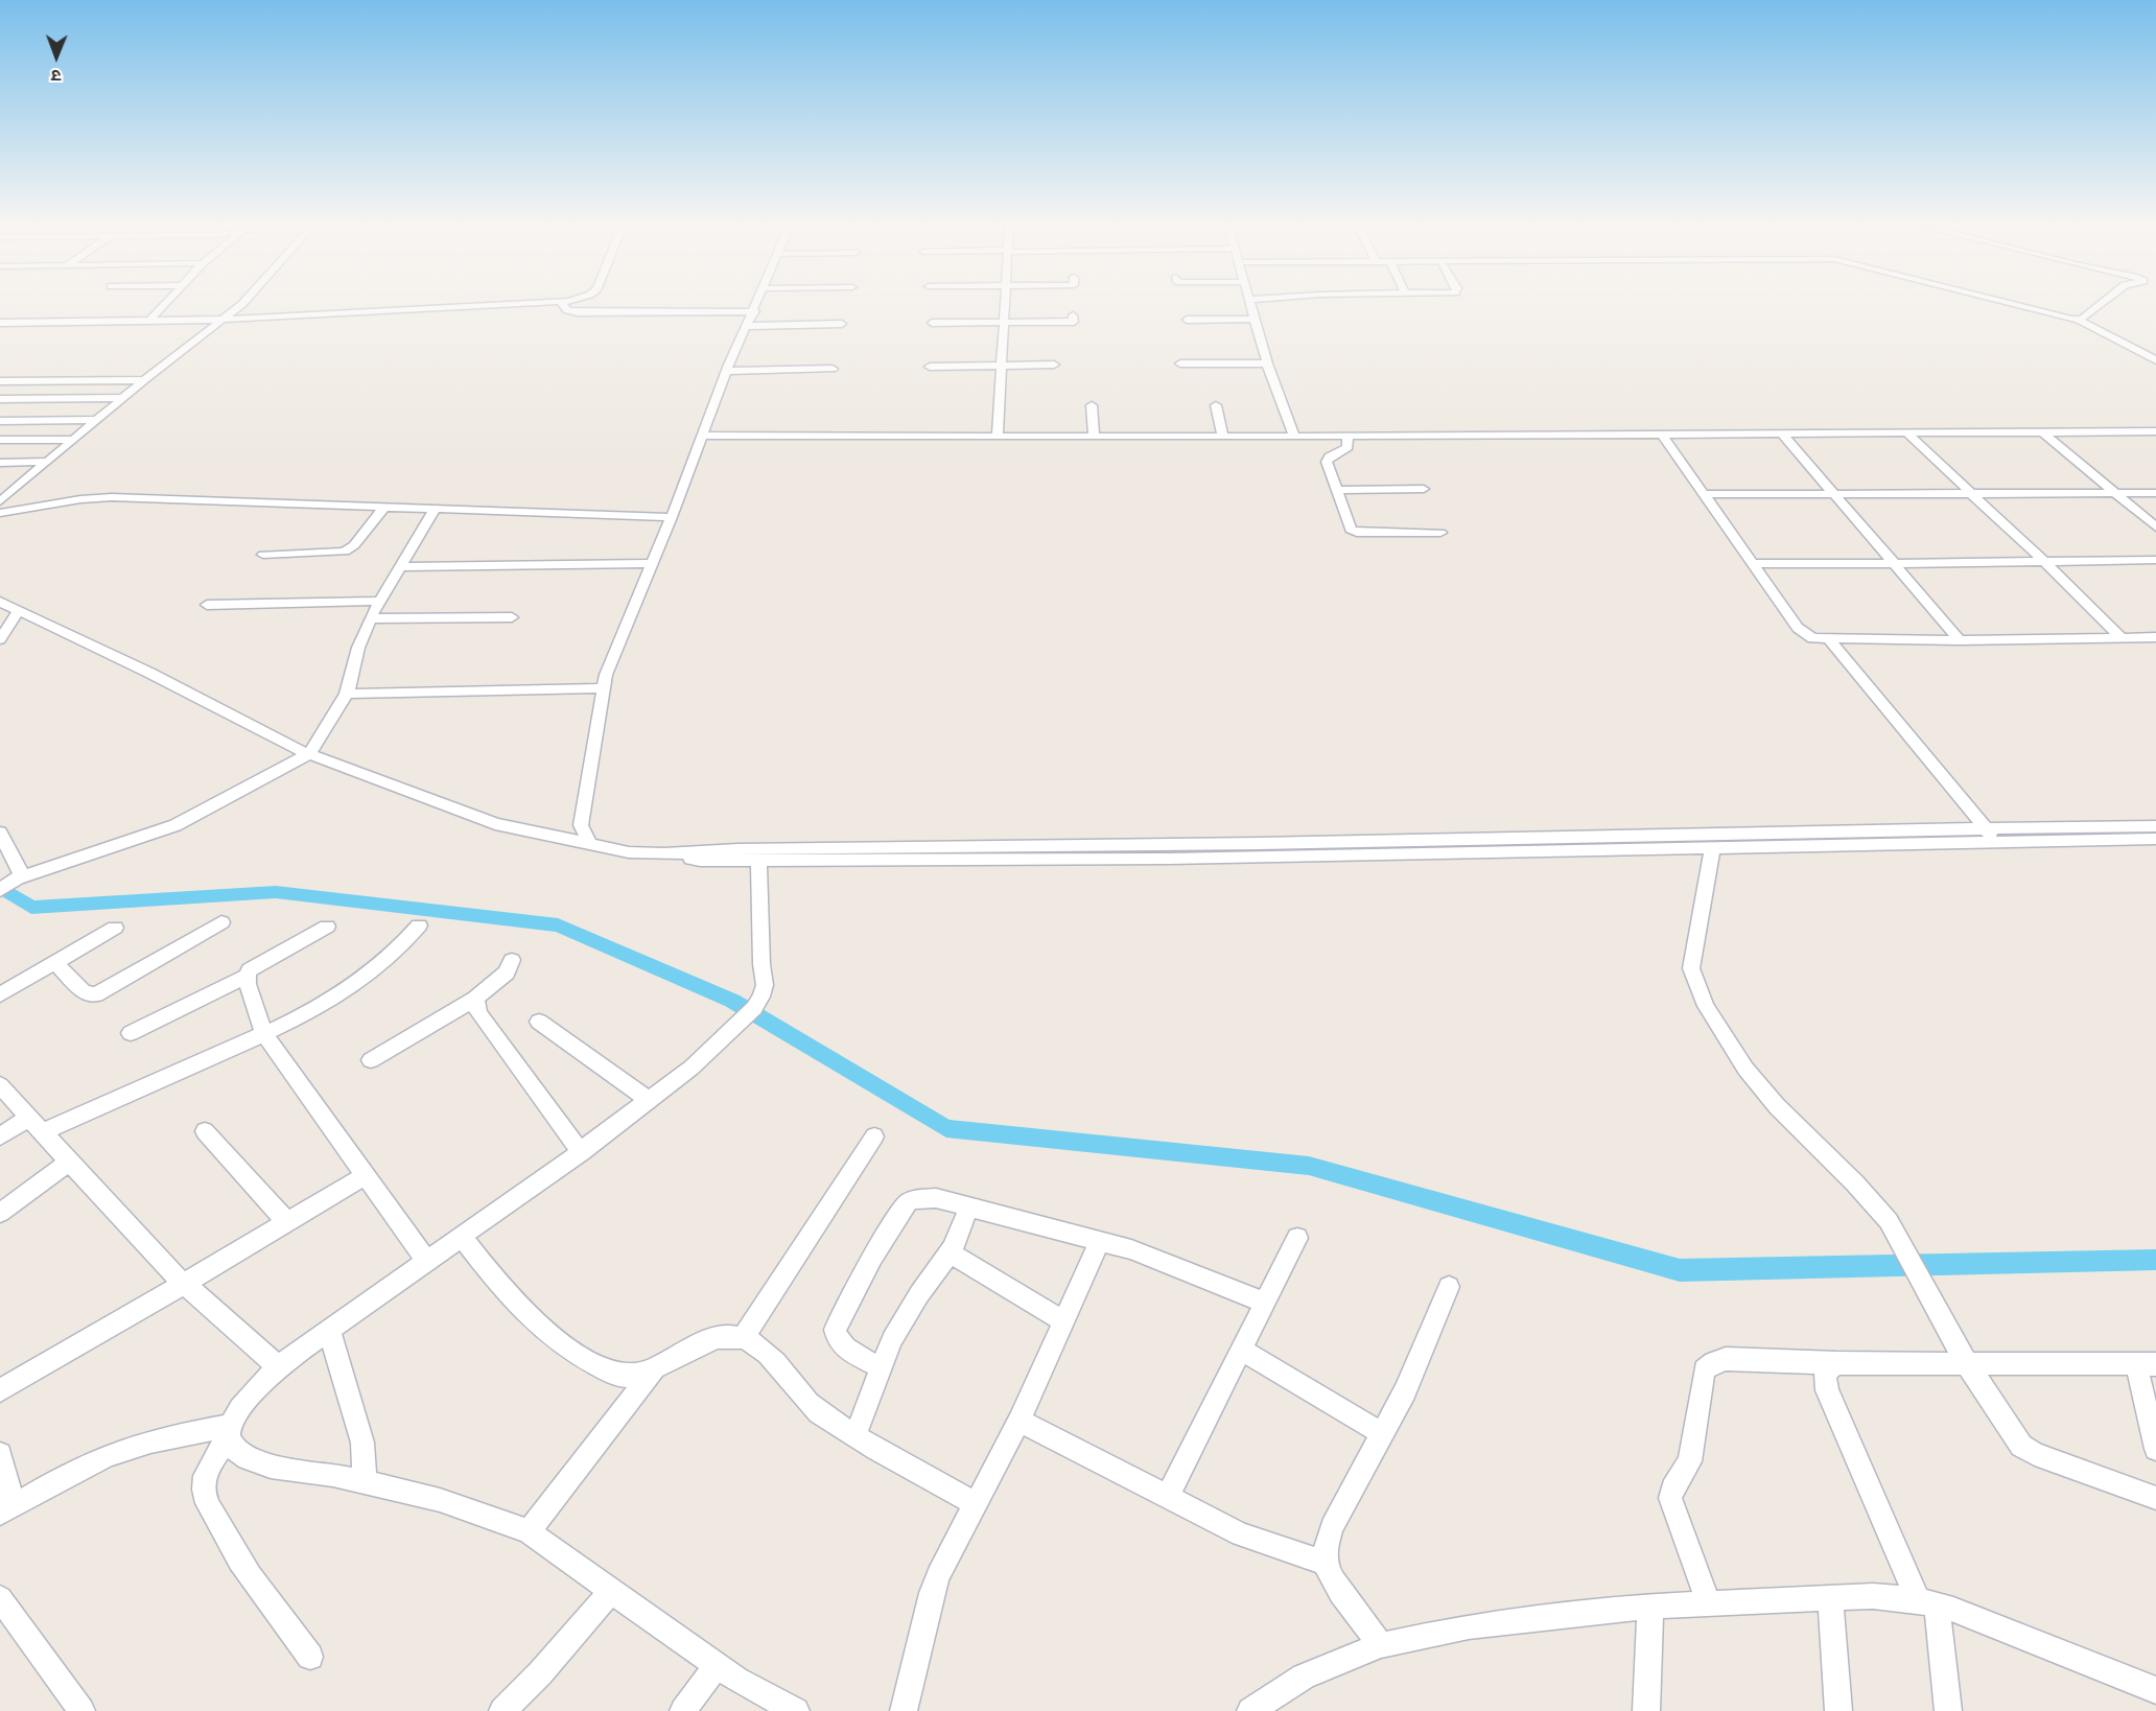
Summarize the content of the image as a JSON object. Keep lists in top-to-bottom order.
{
  "north": "bottom"
}
